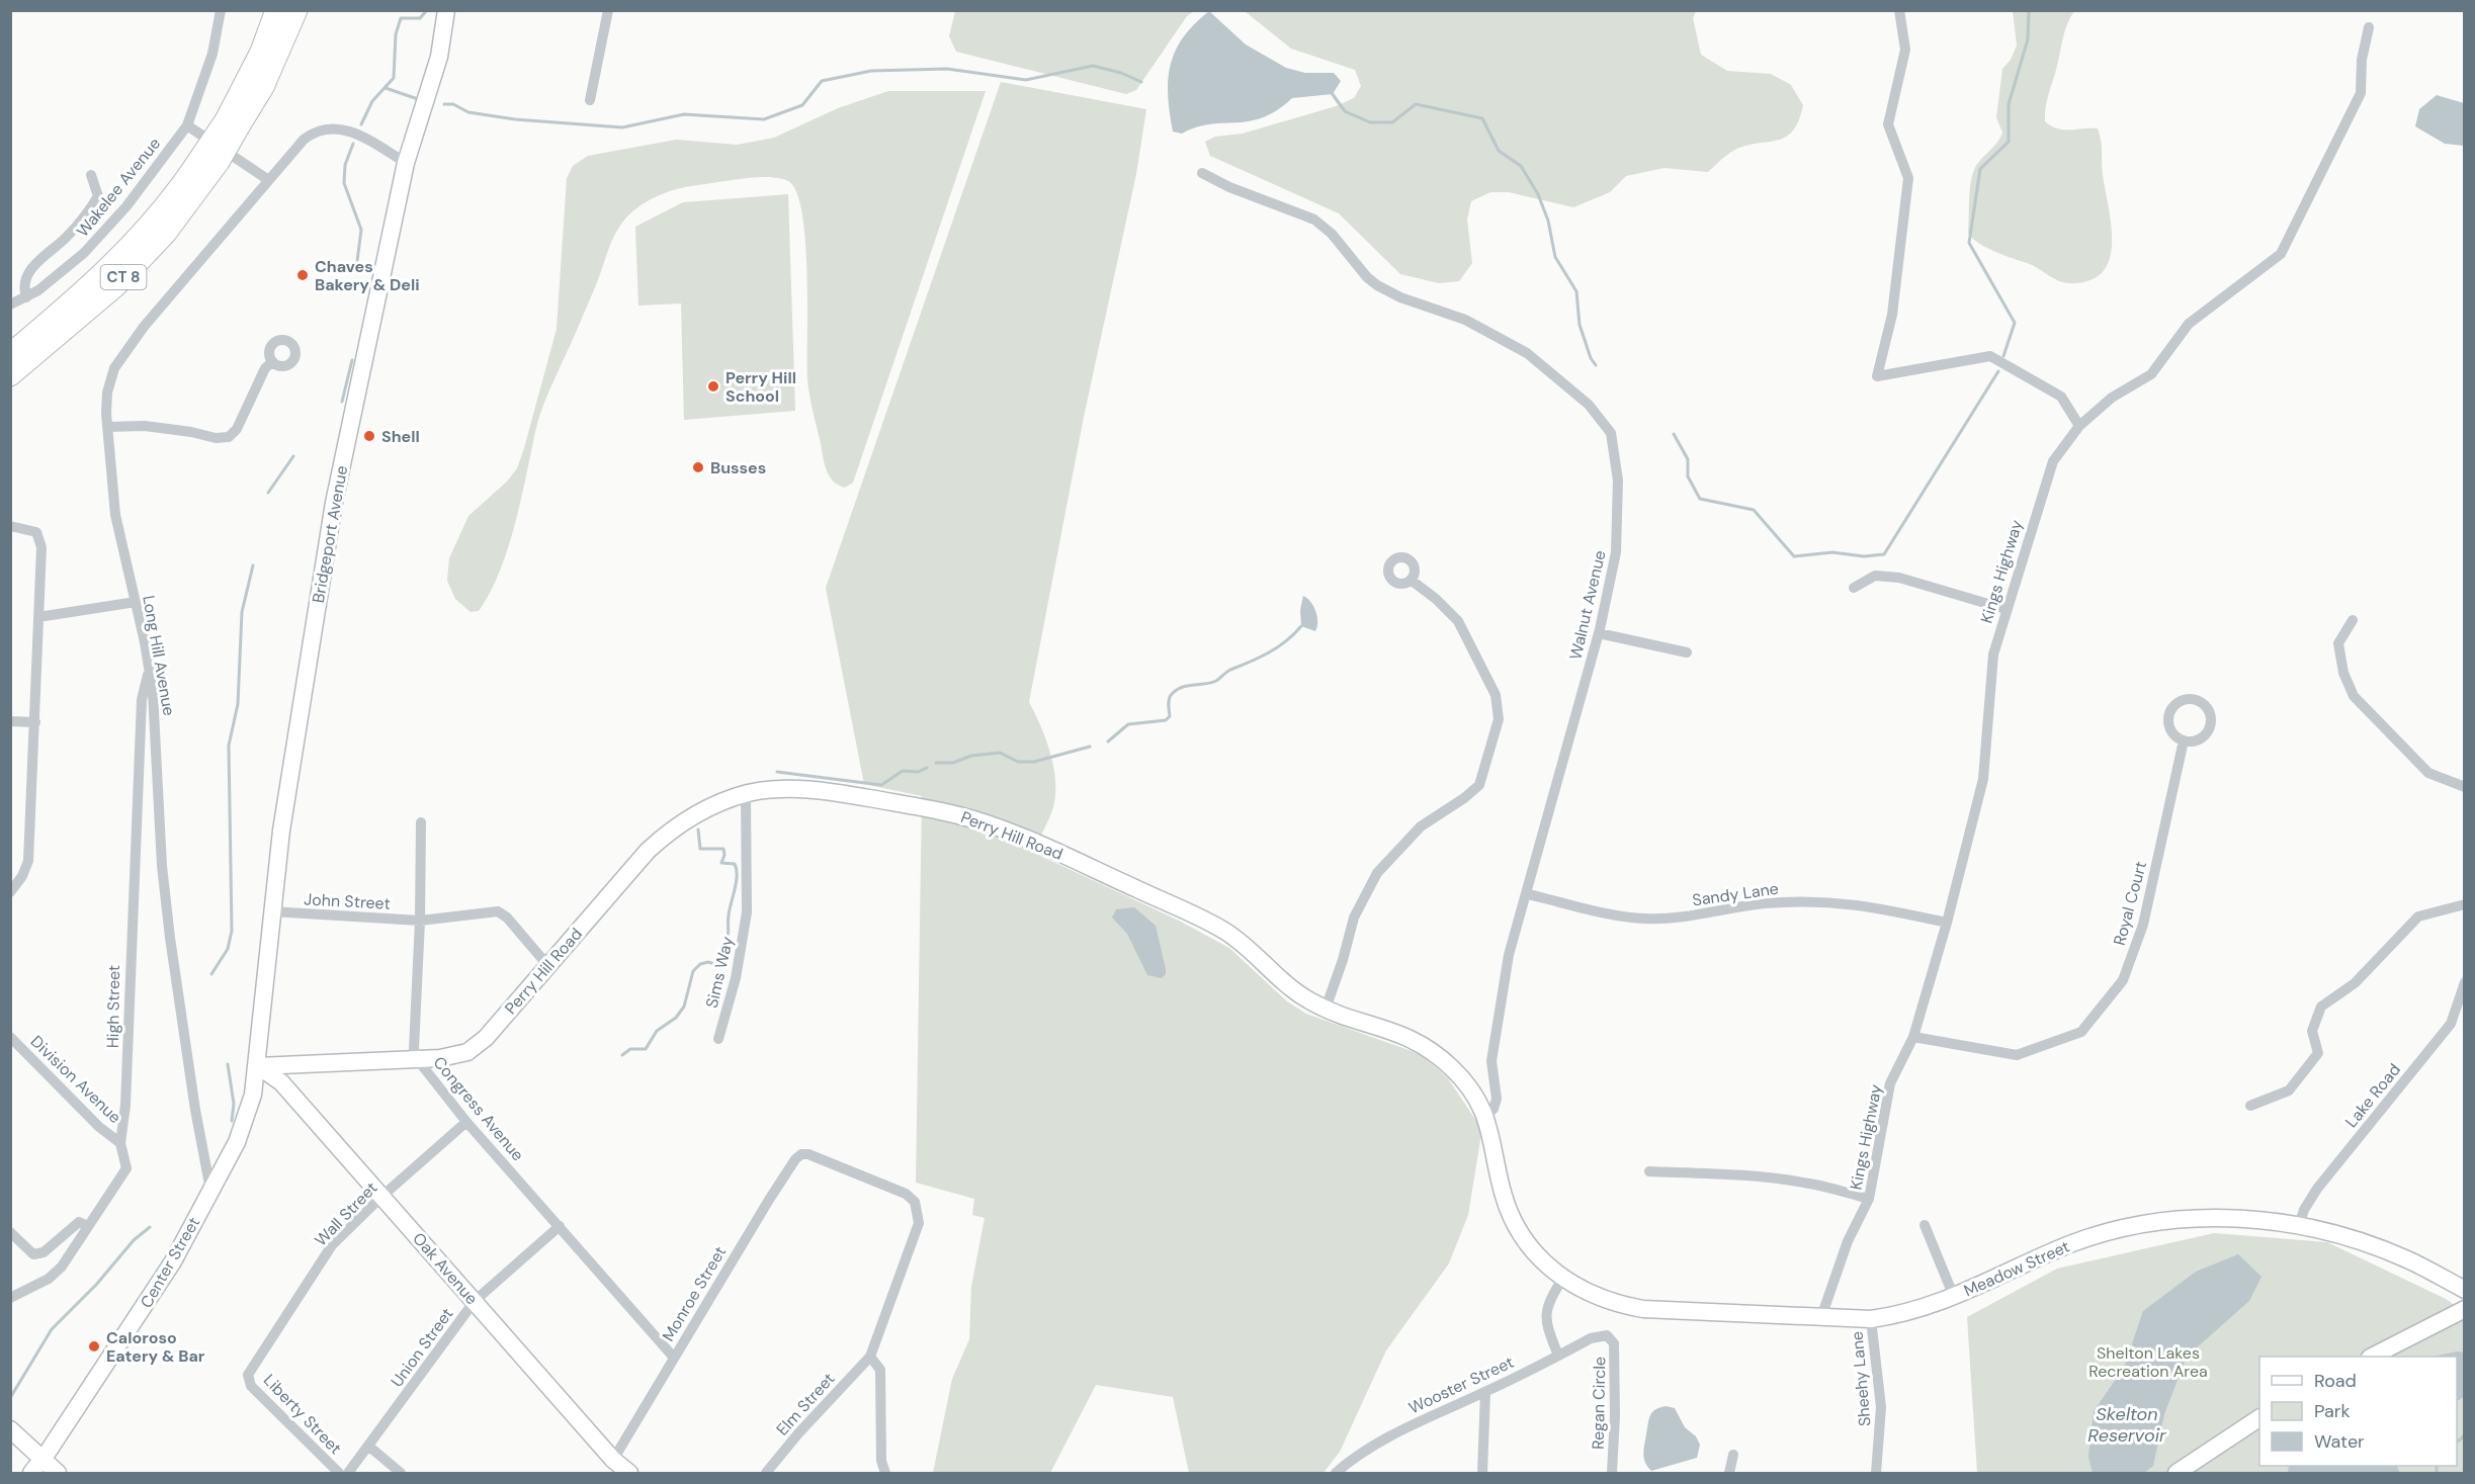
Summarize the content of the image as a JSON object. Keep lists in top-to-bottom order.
{
  "streets": {
    "highway": ["CT 8"],
    "street": [
      "Wakelee Avenue",
      "Bridgeport Avenue",
      "Kings Highway",
      "Walnut Avenue",
      "Long Hill Avenue",
      "Perry Hill Road",
      "Sandy Lane",
      "John Street",
      "Royal Court",
      "Sims Way",
      "High Street",
      "Division Avenue",
      "Lake Road",
      "Congress Avenue",
      "Wall Street",
      "Center Street",
      "Oak Avenue",
      "Meadow Street",
      "Monroe Street",
      "Union Street",
      "Sheehy Lane",
      "Wooster Street",
      "Regan Circle",
      "Elm Street",
      "Liberty Street"
    ]
  },
  "crossings": [
    ["Bridgeport Avenue", "Long Hill Avenue"],
    ["Bridgeport Avenue", "Perry Hill Road"],
    ["Bridgeport Avenue", "John Street"],
    ["Bridgeport Avenue", "Center Street"],
    ["Bridgeport Avenue", "Oak Avenue"],
    ["Kings Highway", "Sandy Lane"],
    ["Kings Highway", "Royal Court"],
    ["Kings Highway", "Meadow Street"],
    ["Walnut Avenue", "Perry Hill Road"],
    ["Walnut Avenue", "Sandy Lane"],
    ["Long Hill Avenue", "High Street"],
    ["Long Hill Avenue", "Center Street"],
    ["Perry Hill Road", "John Street"],
    ["Perry Hill Road", "Sims Way"],
    ["Perry Hill Road", "Congress Avenue"],
    ["Perry Hill Road", "Center Street"],
    ["Perry Hill Road", "Oak Avenue"],
    ["Perry Hill Road", "Meadow Street"],
    ["John Street", "Congress Avenue"],
    ["High Street", "Division Avenue"],
    ["Lake Road", "Meadow Street"],
    ["Congress Avenue", "Wall Street"],
    ["Congress Avenue", "Monroe Street"],
    ["Congress Avenue", "Union Street"],
    ["Wall Street", "Oak Avenue"],
    ["Wall Street", "Liberty Street"],
    ["Center Street", "Oak Avenue"],
    ["Oak Avenue", "Monroe Street"],
    ["Oak Avenue", "Union Street"],
    ["Meadow Street", "Sheehy Lane"],
    ["Monroe Street", "Elm Street"],
    ["Wooster Street", "Regan Circle"]
  ],
  "water": ["Skelton Reservoir"],
  "parks": ["Shelton Lakes Recreation Area"],
  "places": [
    "Chaves Bakery & Deli",
    "Perry Hill School",
    "Shell",
    "Busses",
    "Caloroso Eatery & Bar"
  ],
  "legend": ["Road", "Park", "Water"]
}
